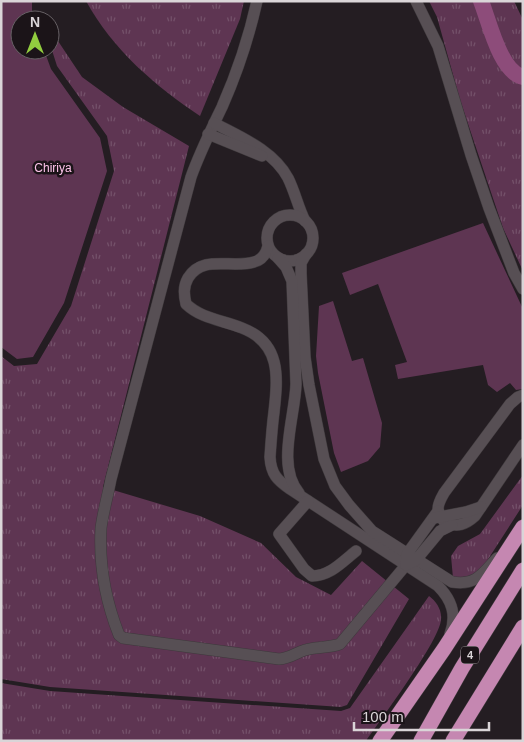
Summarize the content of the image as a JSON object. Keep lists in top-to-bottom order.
{
  "streets": {
    "highway": ["4"]
  },
  "parks": ["Chiriya"],
  "scale_bar": "100 m",
  "north": "top"
}
